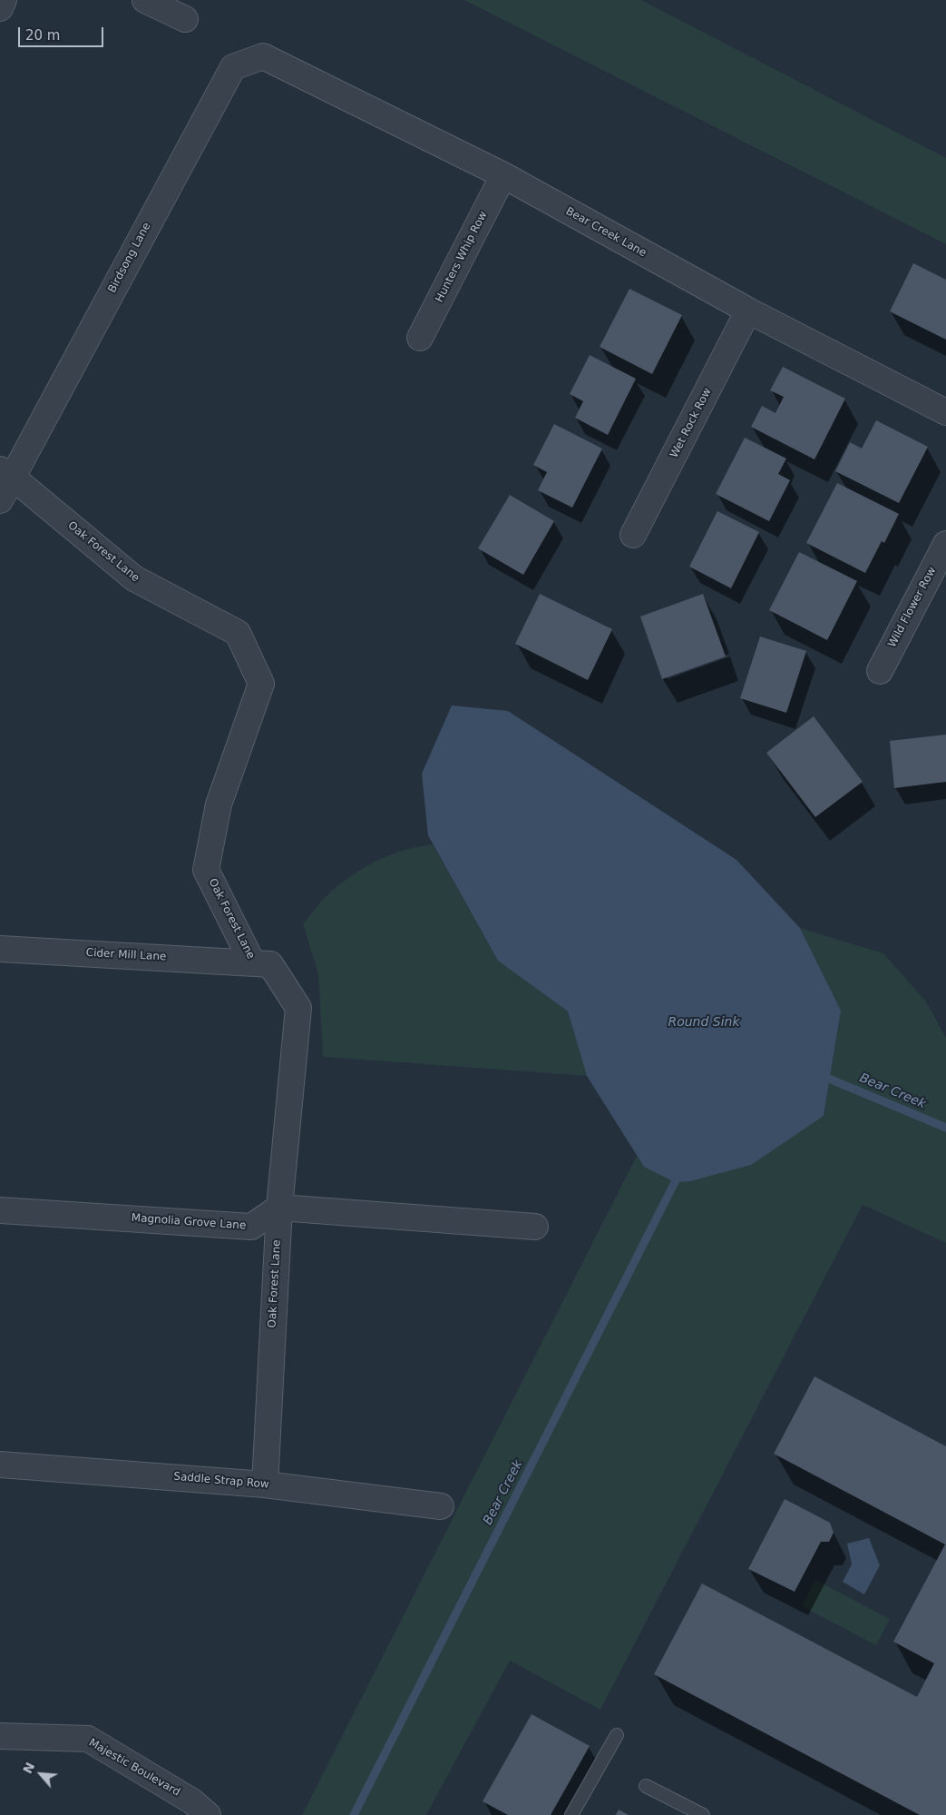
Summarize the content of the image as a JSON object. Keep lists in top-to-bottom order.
{
  "streets": {
    "street": [
      "Bear Creek Lane",
      "Hunters Whip Row",
      "Birdsong Lane",
      "Wet Rock Row",
      "Oak Forest Lane",
      "Wild Flower Row",
      "Cider Mill Lane",
      "Magnolia Grove Lane",
      "Saddle Strap Row",
      "Majestic Boulevard"
    ]
  },
  "crossings": [
    ["Bear Creek Lane", "Hunters Whip Row"],
    ["Bear Creek Lane", "Birdsong Lane"],
    ["Bear Creek Lane", "Wet Rock Row"],
    ["Birdsong Lane", "Oak Forest Lane"],
    ["Oak Forest Lane", "Cider Mill Lane"],
    ["Oak Forest Lane", "Magnolia Grove Lane"],
    ["Oak Forest Lane", "Saddle Strap Row"]
  ],
  "water": ["Round Sink", "Bear Creek"],
  "scale_bar": "20 m",
  "north": "top left"
}
